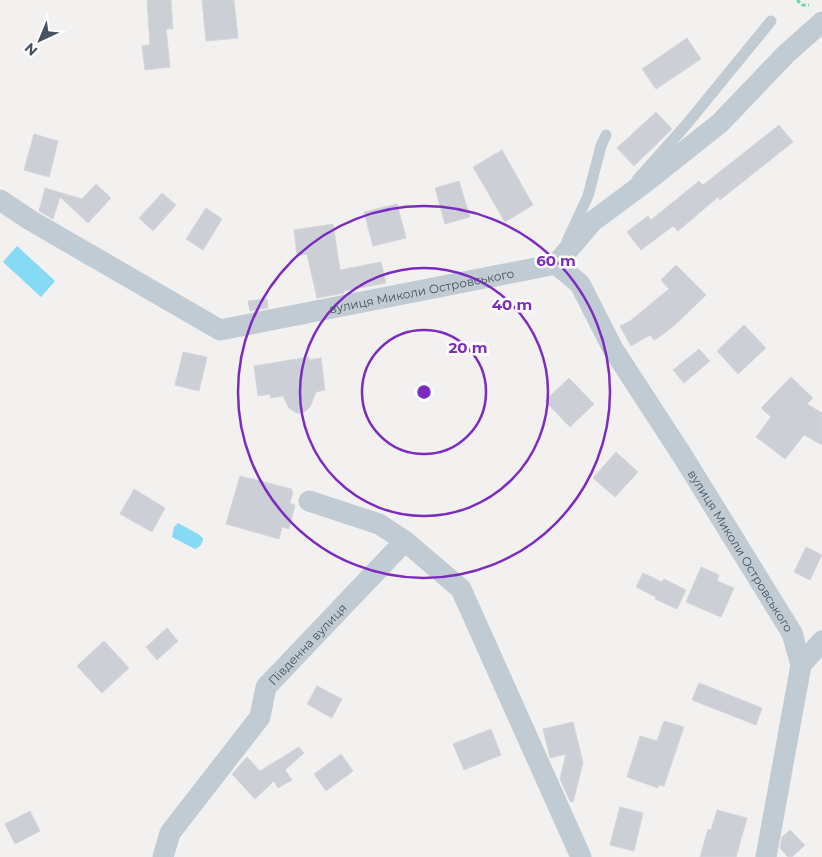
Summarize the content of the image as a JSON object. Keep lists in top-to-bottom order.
{
  "streets": {
    "street": ["вулиця Миколи Островського", "Південна вулиця"]
  },
  "north": "bottom left",
  "rings": ["60 m", "40 m", "20 m"]
}
